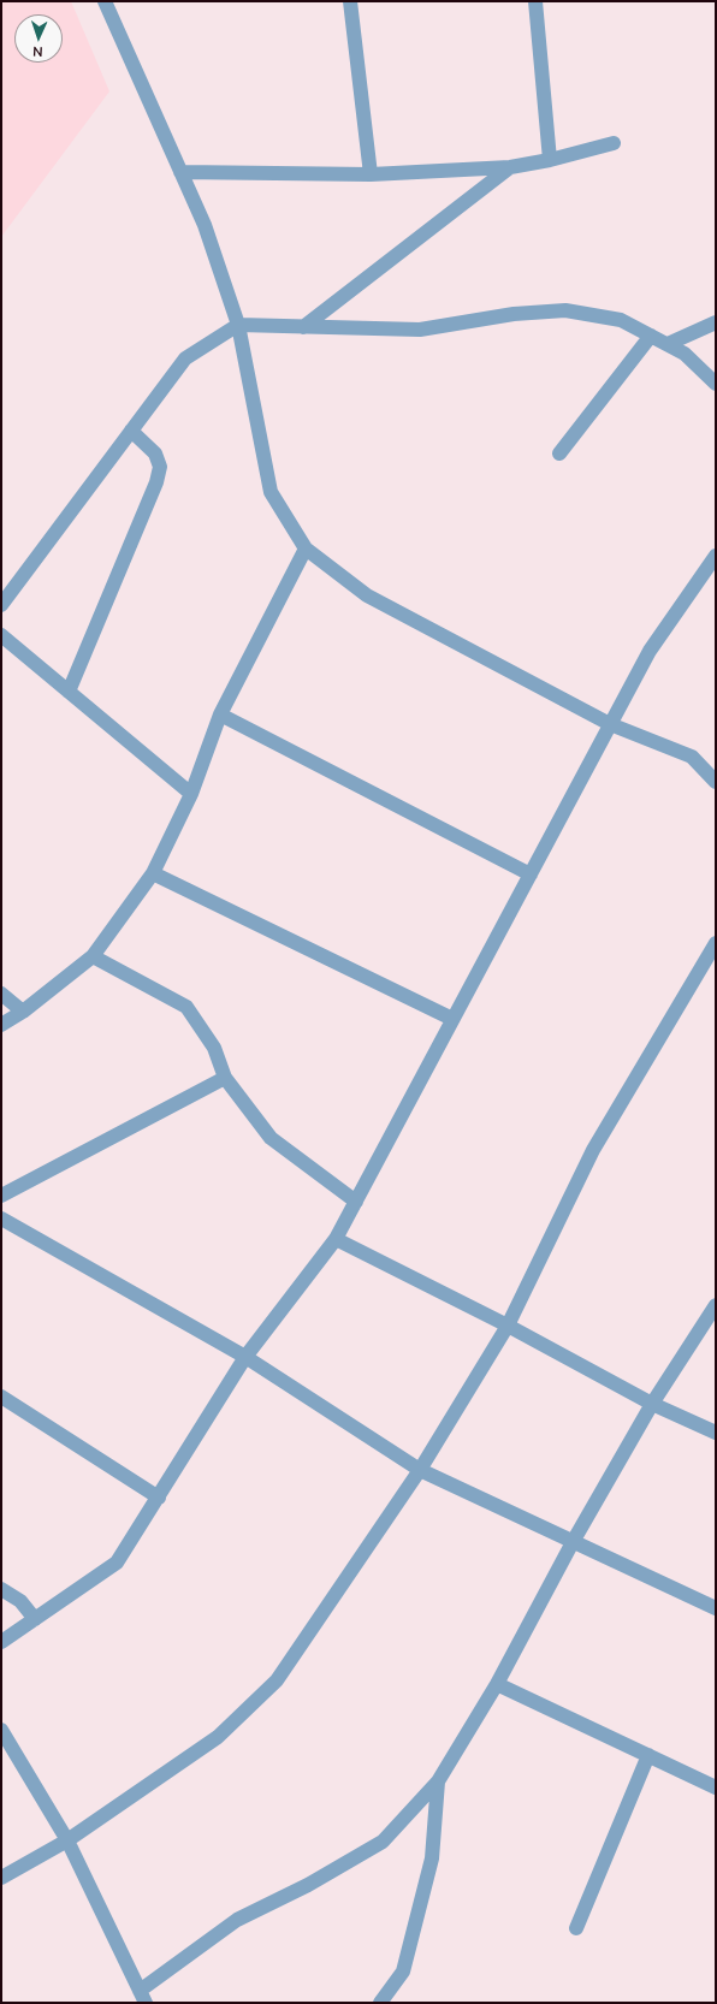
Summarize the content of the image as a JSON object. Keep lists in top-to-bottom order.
{
  "north": "bottom"
}
